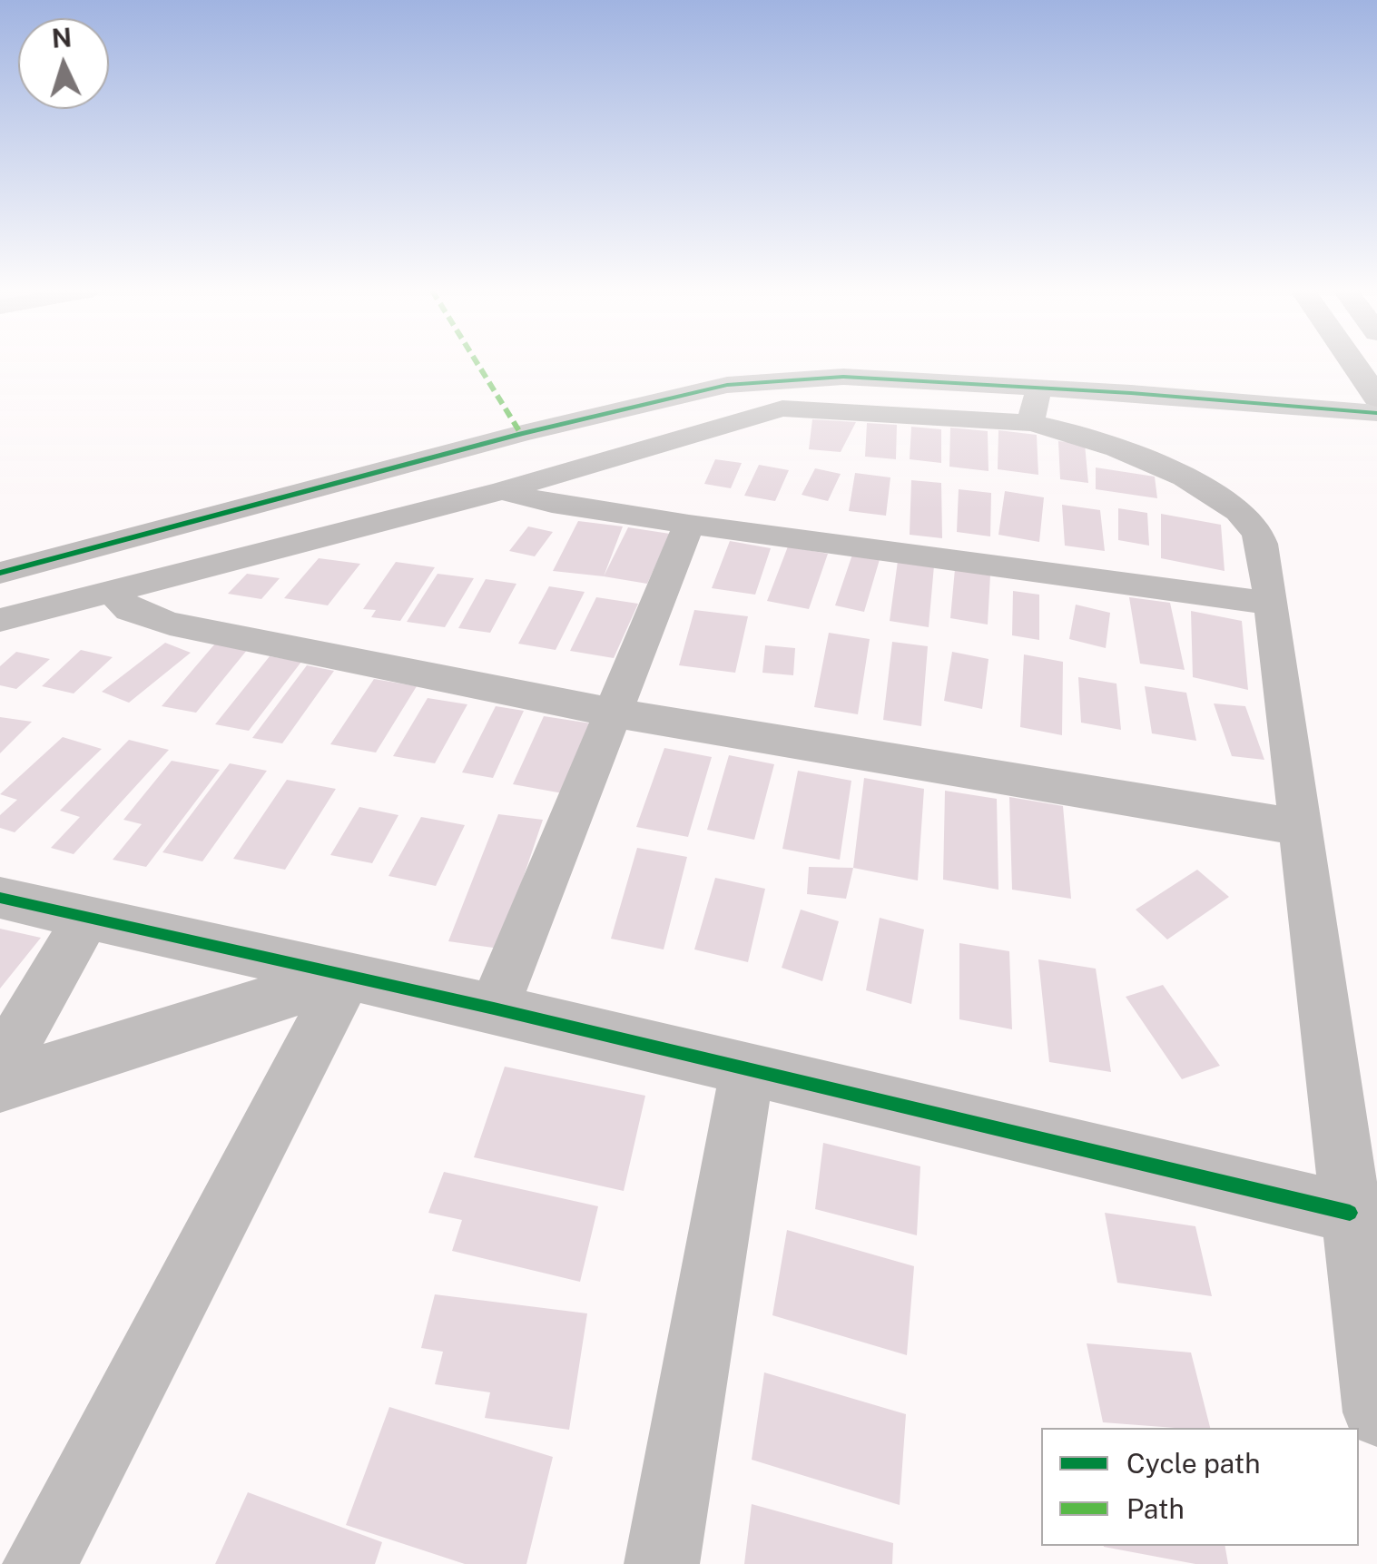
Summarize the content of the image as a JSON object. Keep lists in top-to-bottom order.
{
  "legend": ["Cycle path", "Path"],
  "north": "top"
}
